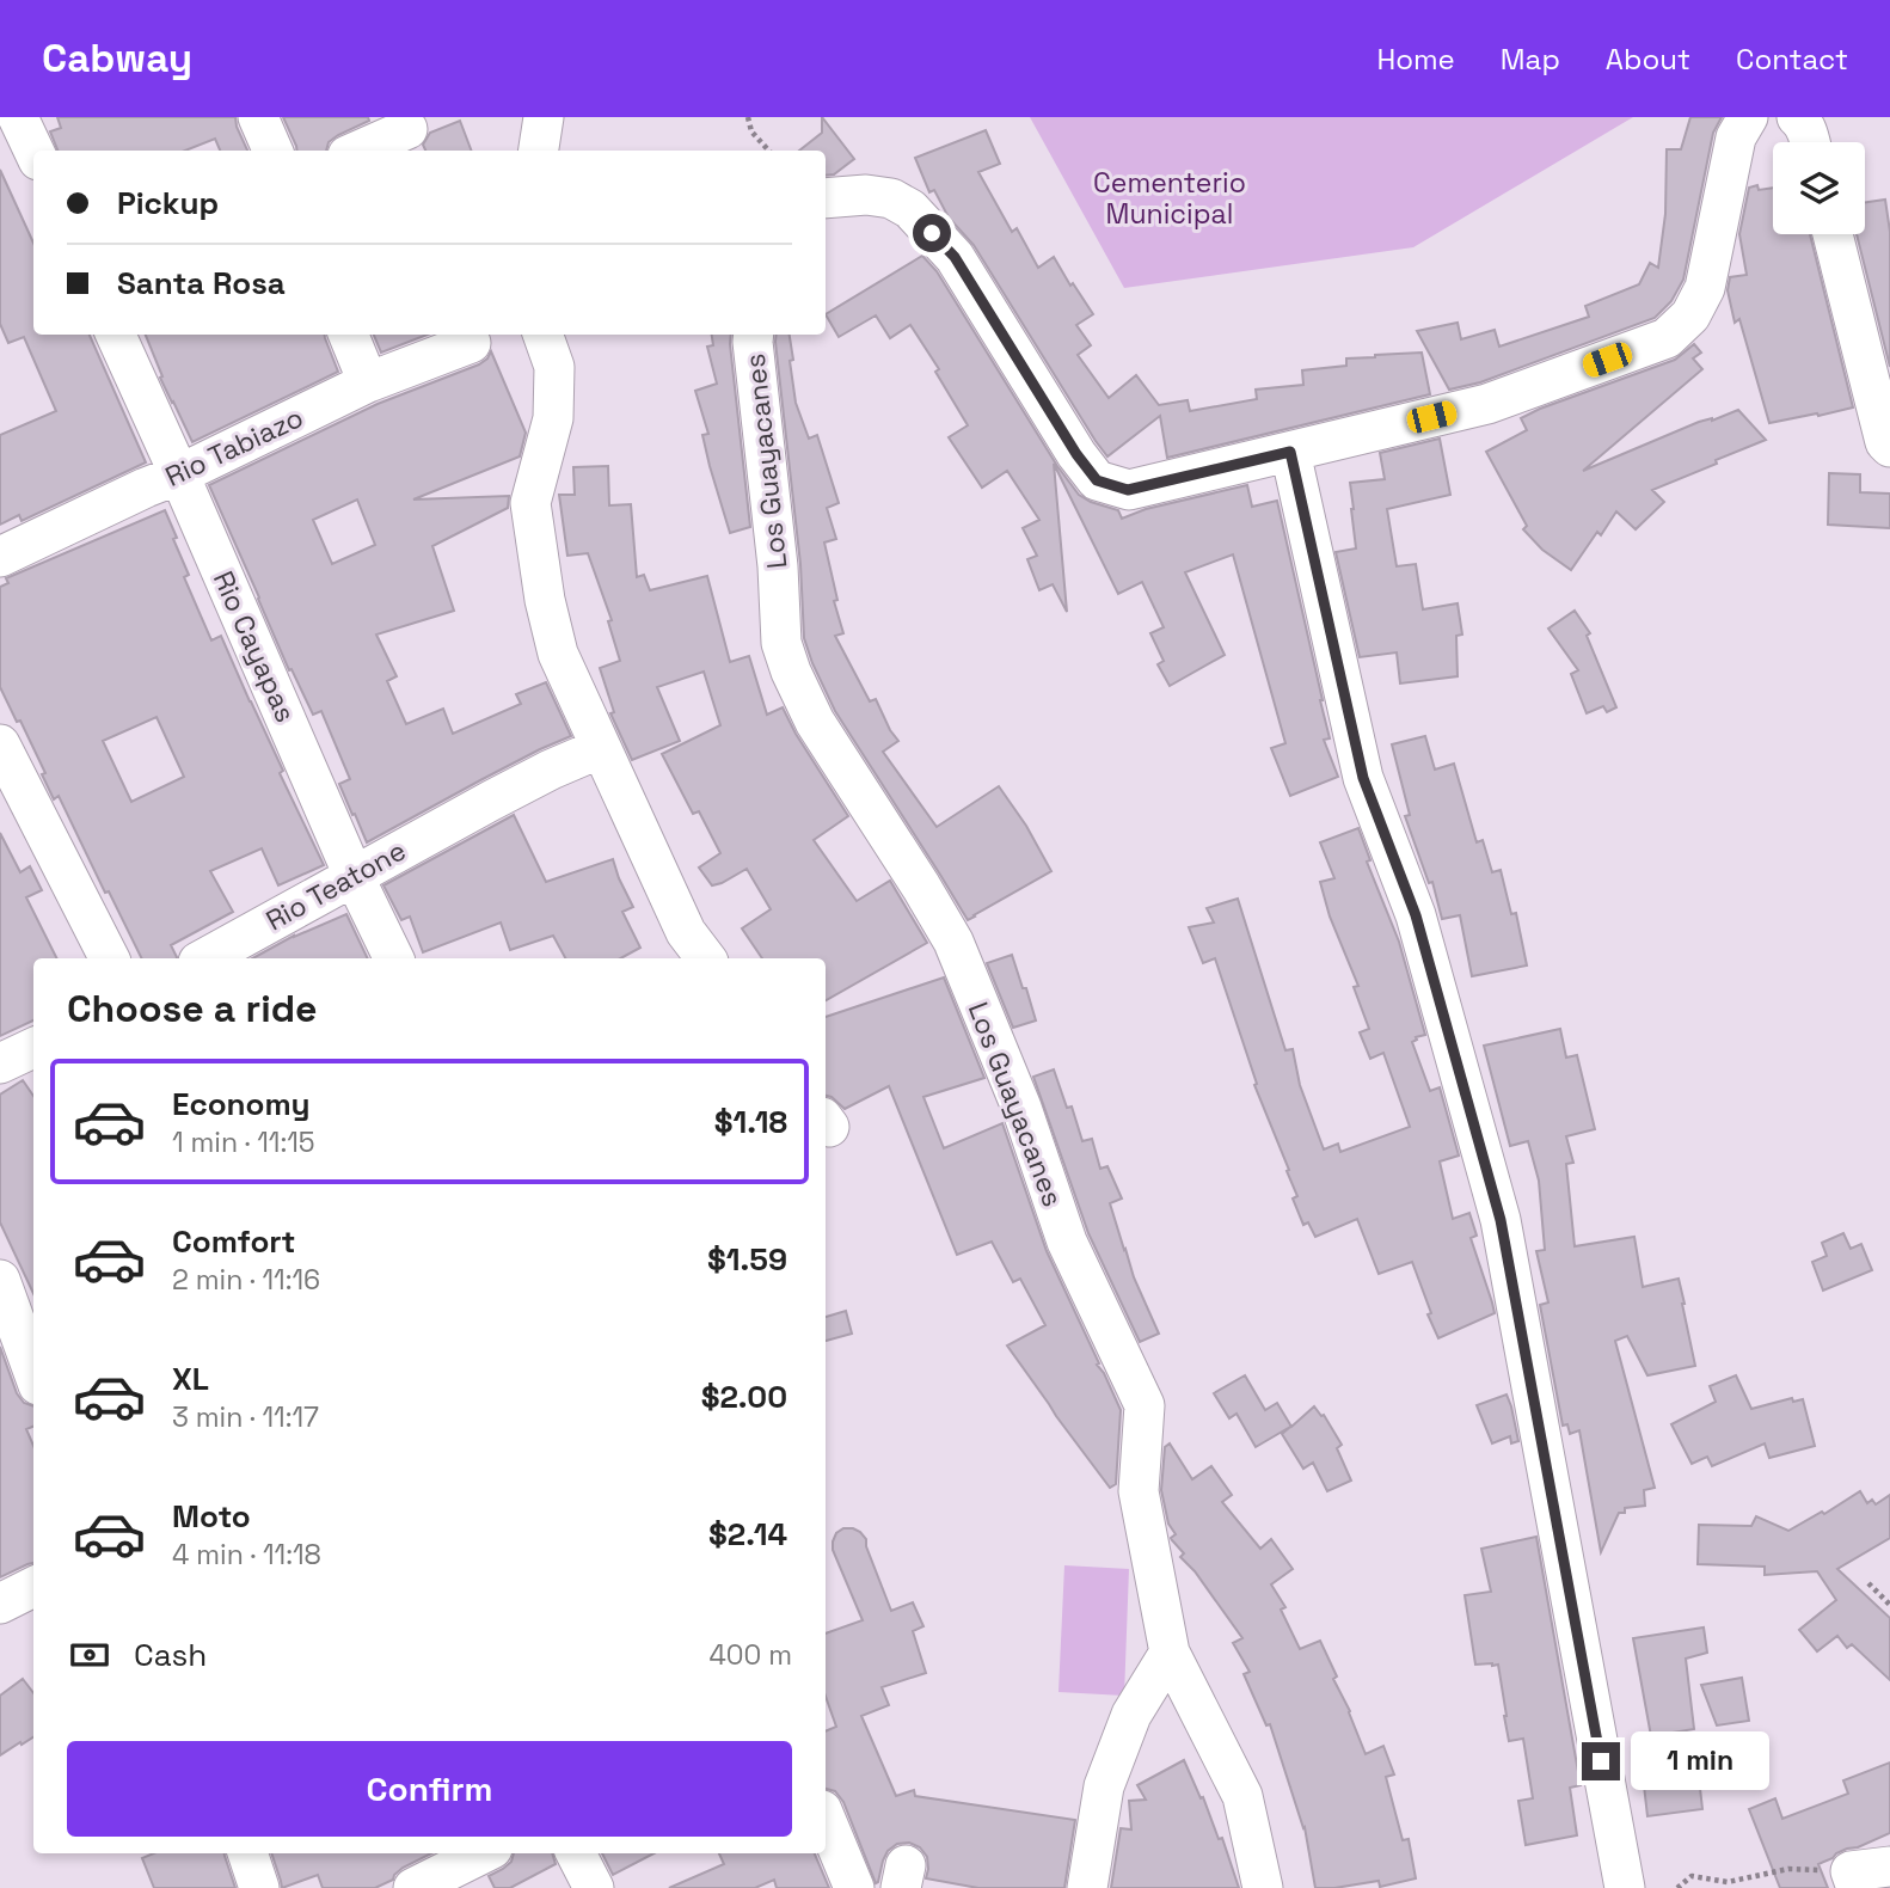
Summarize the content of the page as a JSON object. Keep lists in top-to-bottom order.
{
  "streets": {
    "street": [
      "Rio Tabiazo",
      "Los Guayacanes",
      "Rio Cayapas",
      "Rio Teatone"
    ]
  },
  "crossings": [
    ["Rio Tabiazo", "Rio Cayapas"],
    ["Rio Cayapas", "Rio Teatone"]
  ],
  "parks": ["Cementerio Municipal"],
  "page": {
    "header": "Cabway",
    "nav": [
      "Home",
      "Map",
      "About",
      "Contact"
    ],
    "banner": ["Pickup", "Santa Rosa"],
    "heading": "Choose a ride",
    "list": [
      {
        "name": "Economy",
        "note": "1 min · 11:15",
        "value": "$1.18"
      },
      {
        "name": "Comfort",
        "note": "2 min · 11:16",
        "value": "$1.59"
      },
      {
        "name": "XL",
        "note": "3 min · 11:17",
        "value": "$2.00"
      },
      {
        "name": "Moto",
        "note": "4 min · 11:18",
        "value": "$2.14"
      }
    ],
    "pay": ["Cash", "400 m"],
    "buttons": "Confirm",
    "bubble": "1 min"
  }
}
